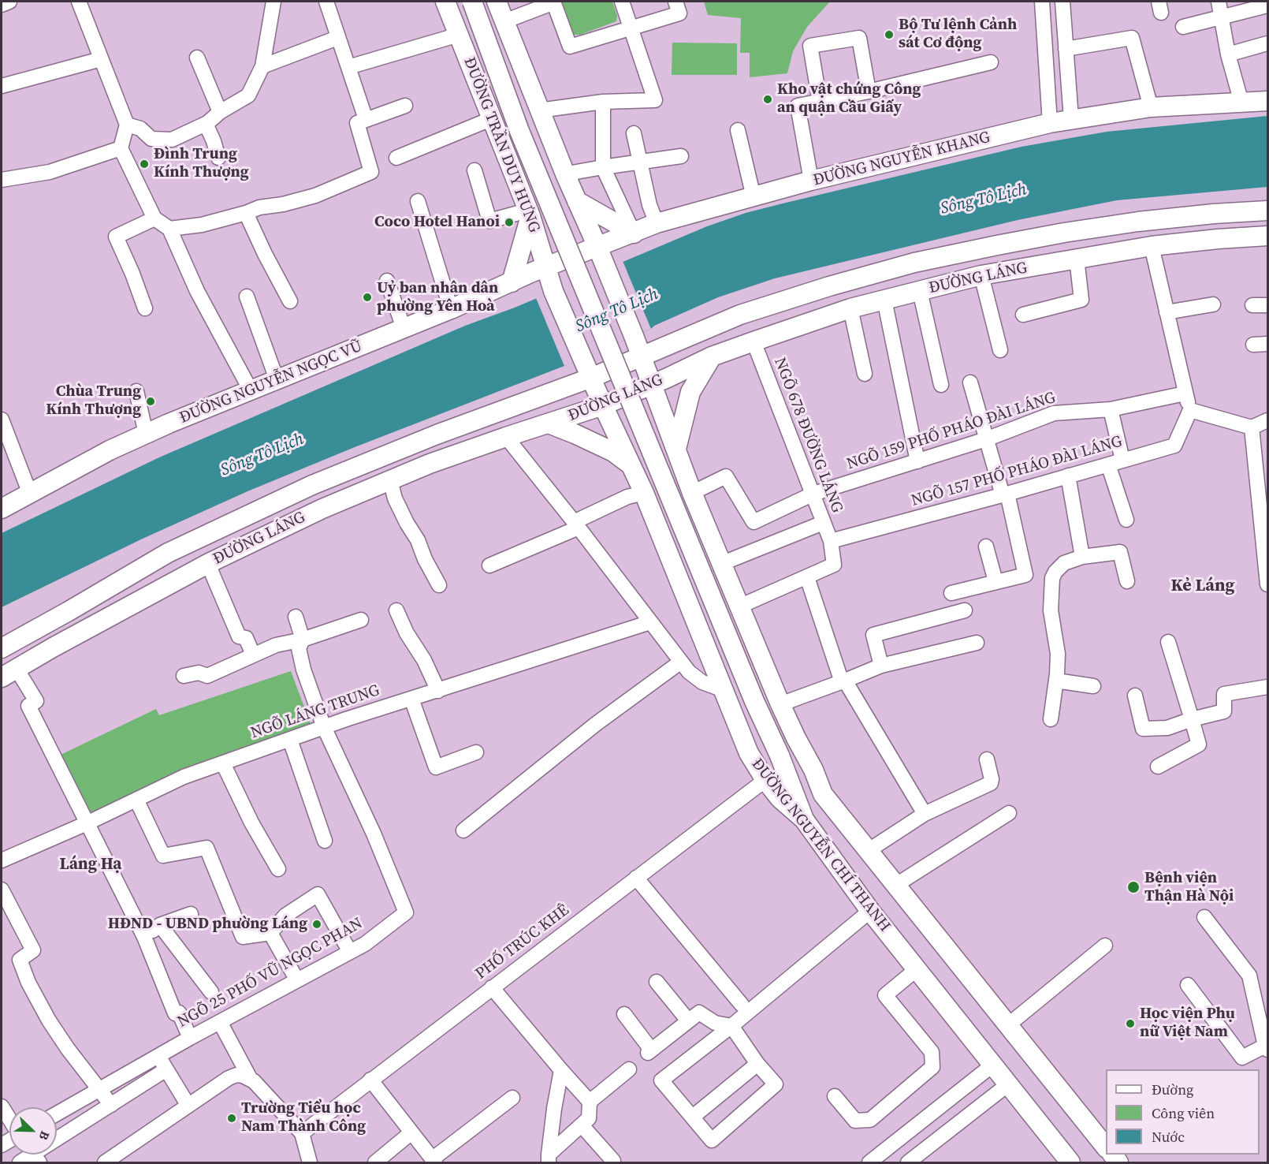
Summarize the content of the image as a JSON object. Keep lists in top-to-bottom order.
{
  "streets": {
    "main road": [
      "ĐƯỜNG TRẦN DUY HƯNG",
      "ĐƯỜNG NGUYỄN KHANG",
      "ĐƯỜNG LÁNG",
      "ĐƯỜNG NGUYỄN NGỌC VŨ",
      "ĐƯỜNG NGUYỄN CHÍ THANH"
    ],
    "street": [
      "NGÕ 159 PHỐ PHÁO ĐÀI LÁNG",
      "NGÕ 678 ĐƯỜNG LÁNG",
      "NGÕ 157 PHỐ PHÁO ĐÀI LÁNG",
      "NGÕ LÁNG TRUNG",
      "PHỐ TRÚC KHÊ",
      "NGÕ 25 PHỐ VŨ NGỌC PHAN"
    ]
  },
  "crossings": [
    ["ĐƯỜNG TRẦN DUY HƯNG", "ĐƯỜNG NGUYỄN KHANG"],
    ["ĐƯỜNG TRẦN DUY HƯNG", "ĐƯỜNG NGUYỄN NGỌC VŨ"],
    ["ĐƯỜNG TRẦN DUY HƯNG", "ĐƯỜNG NGUYỄN CHÍ THANH"],
    ["ĐƯỜNG NGUYỄN KHANG", "ĐƯỜNG NGUYỄN NGỌC VŨ"],
    ["ĐƯỜNG LÁNG", "NGÕ 678 ĐƯỜNG LÁNG"],
    ["ĐƯỜNG LÁNG", "ĐƯỜNG NGUYỄN CHÍ THANH"],
    ["NGÕ 159 PHỐ PHÁO ĐÀI LÁNG", "NGÕ 678 ĐƯỜNG LÁNG"],
    ["NGÕ 678 ĐƯỜNG LÁNG", "NGÕ 157 PHỐ PHÁO ĐÀI LÁNG"],
    ["NGÕ LÁNG TRUNG", "NGÕ 25 PHỐ VŨ NGỌC PHAN"],
    ["ĐƯỜNG NGUYỄN CHÍ THANH", "PHỐ TRÚC KHÊ"]
  ],
  "districts": ["Kẻ Láng", "Láng Hạ"],
  "water": ["Sông Tô Lịch"],
  "places": [
    "Bộ Tư lệnh Cảnh sát Cơ động",
    "Kho vật chứng Công an quận Cầu Giấy",
    "Đình Trung Kính Thượng",
    "Coco Hotel Hanoi",
    "Uỷ ban nhân dân phường Yên Hoà",
    "Chùa Trung Kính Thượng",
    "Bệnh viện Thận Hà Nội",
    "HĐND - UBND phường Láng",
    "Học viện Phụ nữ Việt Nam",
    "Trường Tiểu học Nam Thành Công"
  ],
  "legend": ["Đường", "Công viên", "Nước"],
  "north": "bottom right"
}
